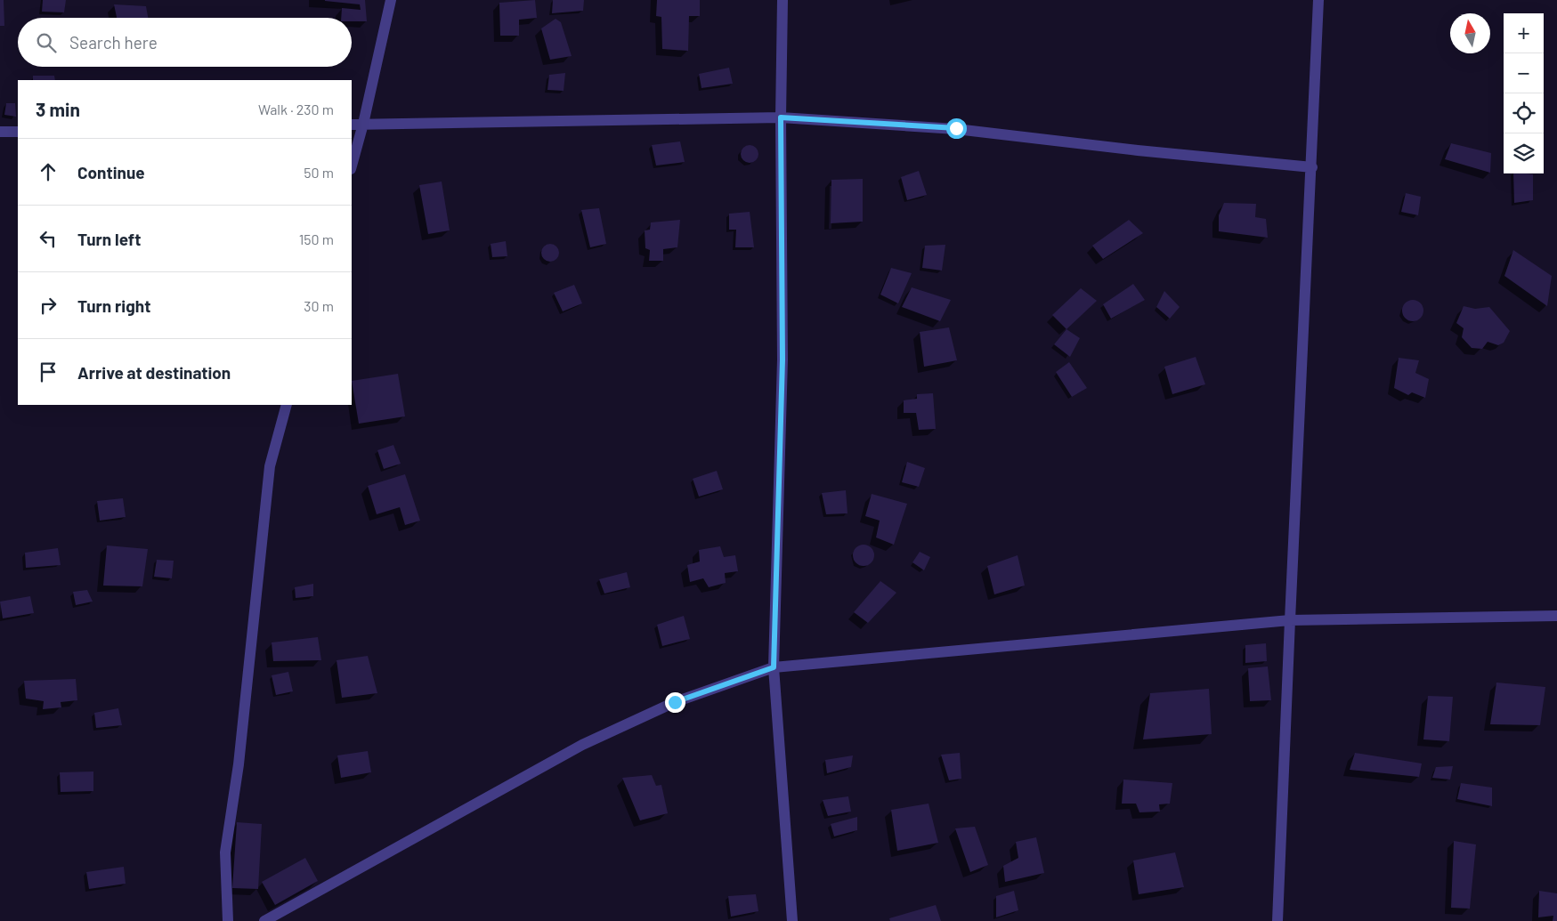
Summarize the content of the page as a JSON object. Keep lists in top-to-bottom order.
{
  "north": "top",
  "page": {
    "map_buttons": ["+", "−"],
    "search": "Search here",
    "heading": ["3 min", "Walk · 230 m"],
    "list": [
      ["Continue", "50 m"],
      ["Turn left", "150 m"],
      ["Turn right", "30 m"],
      "Arrive at destination"
    ]
  }
}
